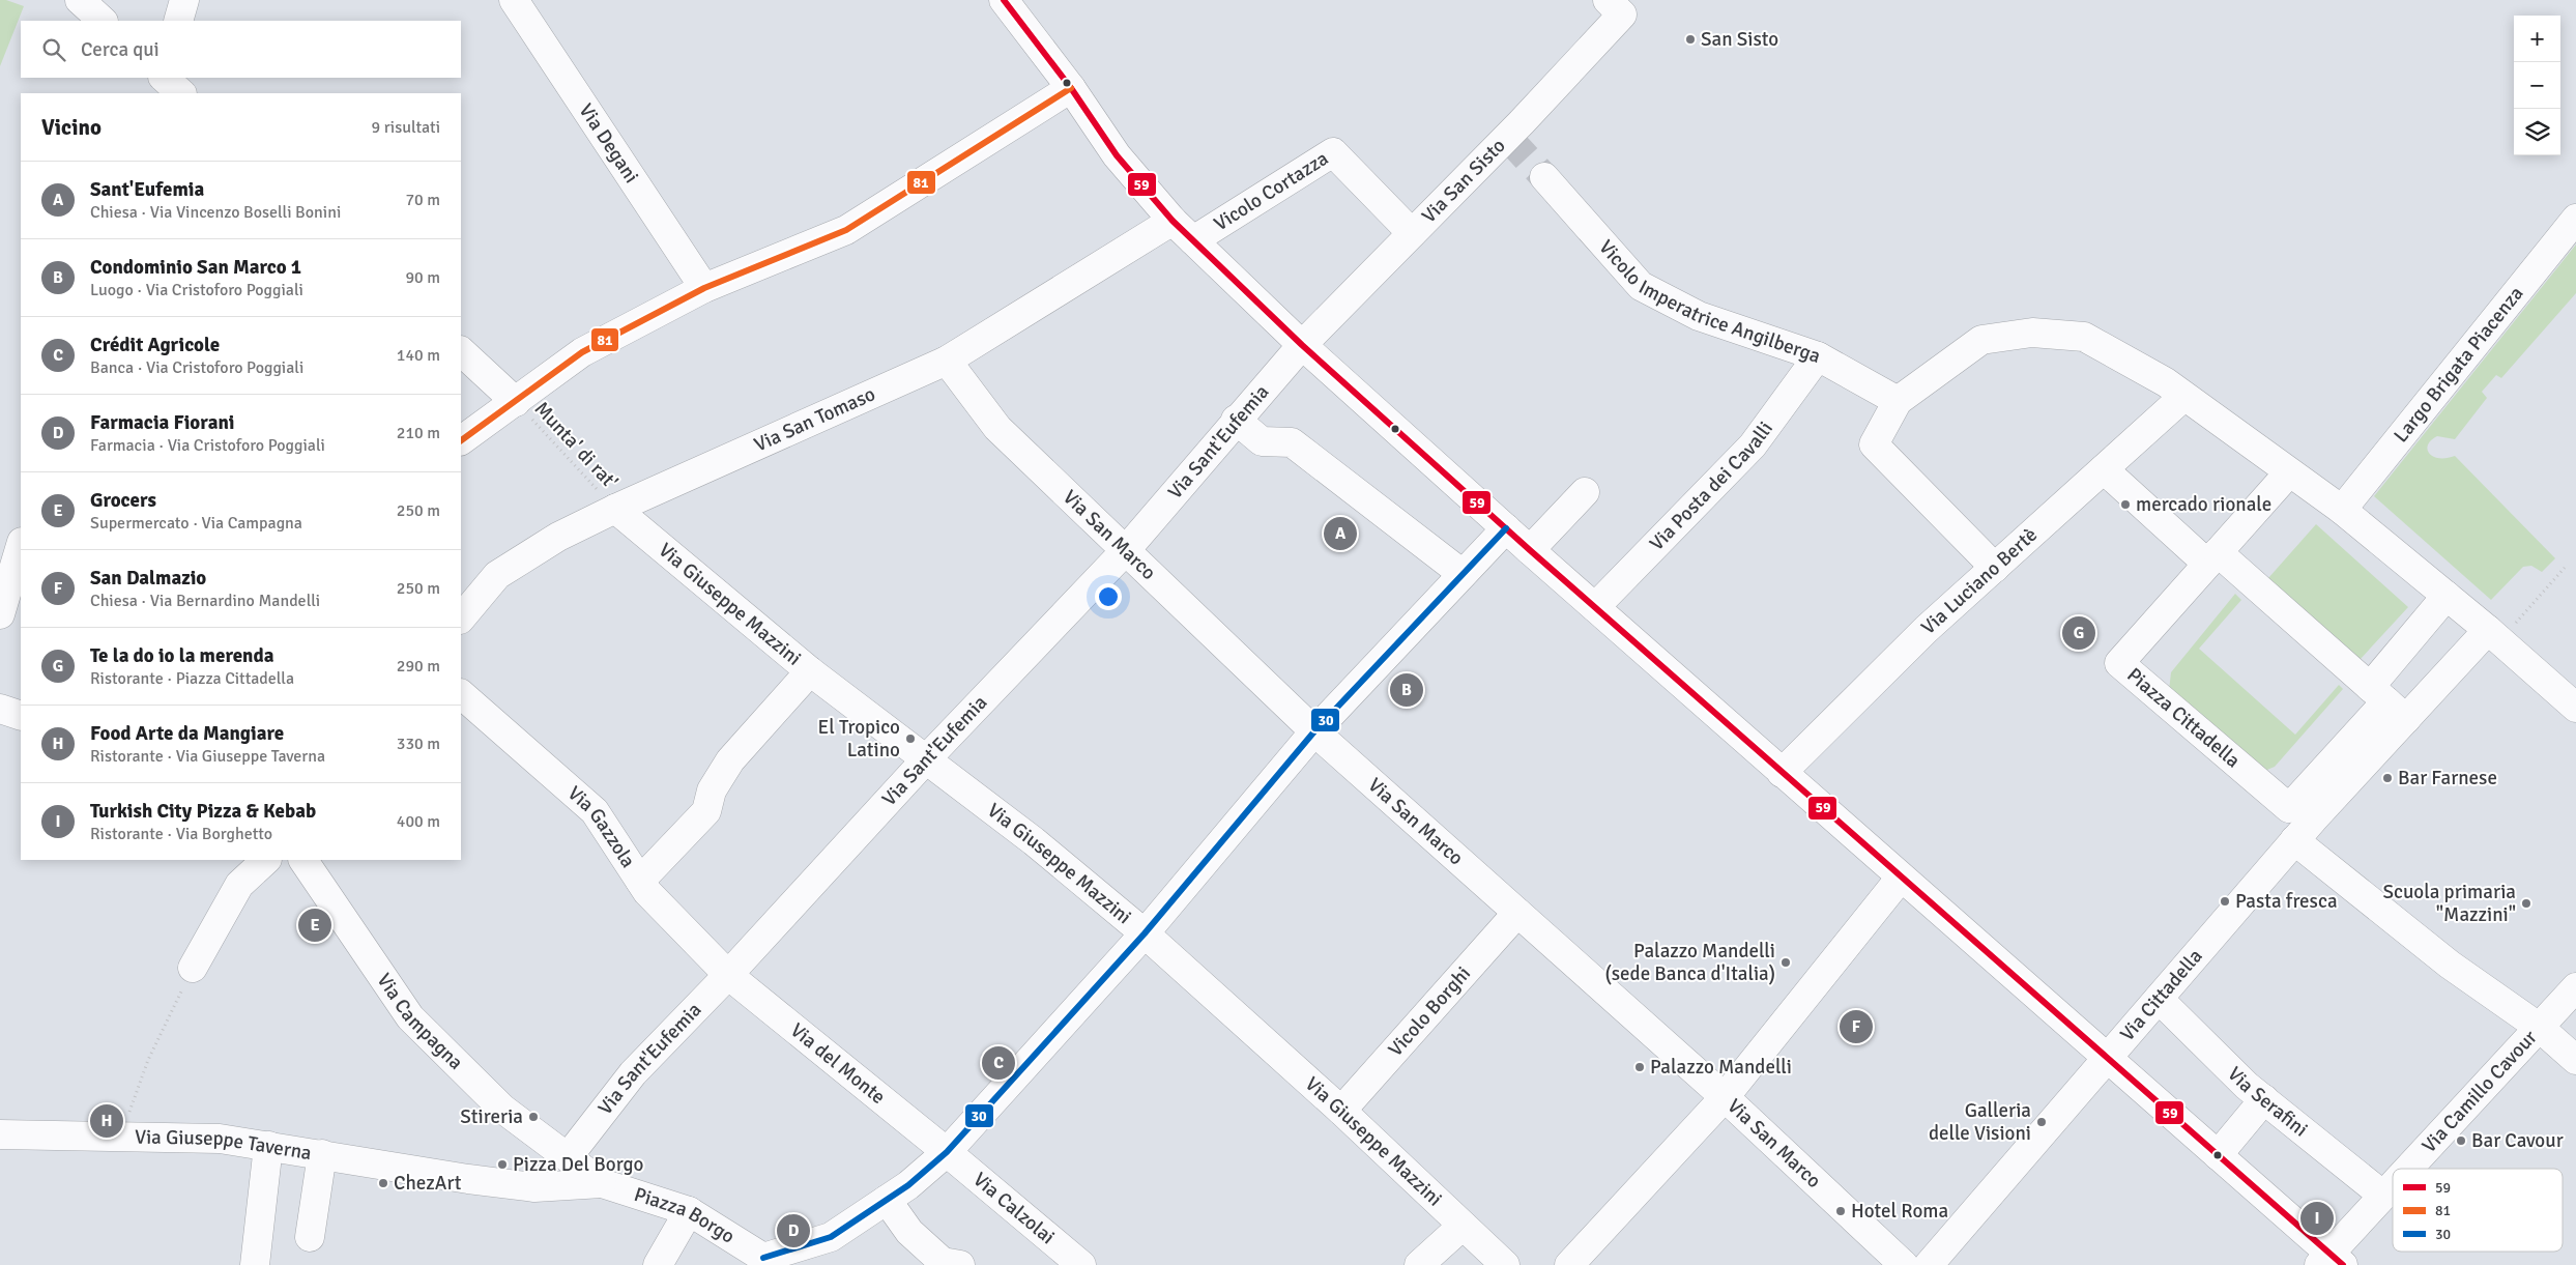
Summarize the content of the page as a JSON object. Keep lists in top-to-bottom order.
{
  "streets": {
    "street": [
      "Via Degani",
      "Via San Sisto",
      "Vicolo Cortazza",
      "Vicolo Imperatrice Angilberga",
      "Largo Brigata Piacenza",
      "Via San Tomaso",
      "Via Sant'Eufemia",
      "Via Posta dei Cavalli",
      "Via San Marco",
      "Via Luciano Bertè",
      "Via Giuseppe Mazzini",
      "Piazza Cittadella",
      "Via Gazzola",
      "Via Cittadella",
      "Vicolo Borghi",
      "Via Campagna",
      "Via del Monte",
      "Via Camillo Cavour",
      "Via Serafini",
      "Via Giuseppe Taverna",
      "Via Calzolai",
      "Piazza Borgo"
    ],
    "path": ["Munta' di rat'"]
  },
  "crossings": [
    ["Via San Sisto", "Vicolo Cortazza"],
    ["Via San Sisto", "Via Sant'Eufemia"],
    ["Vicolo Imperatrice Angilberga", "Via Posta dei Cavalli"],
    ["Via San Tomaso", "Munta' di rat'"],
    ["Via San Tomaso", "Via San Marco"],
    ["Via San Tomaso", "Via Giuseppe Mazzini"],
    ["Via Sant'Eufemia", "Via San Marco"],
    ["Via Sant'Eufemia", "Via Giuseppe Mazzini"],
    ["Via Sant'Eufemia", "Via Gazzola"],
    ["Via Sant'Eufemia", "Via Campagna"],
    ["Via Sant'Eufemia", "Via del Monte"],
    ["Via Sant'Eufemia", "Piazza Borgo"],
    ["Munta' di rat'", "Via Giuseppe Mazzini"],
    ["Via San Marco", "Vicolo Borghi"],
    ["Via Giuseppe Mazzini", "Vicolo Borghi"],
    ["Piazza Cittadella", "Via Cittadella"],
    ["Via Gazzola", "Via del Monte"],
    ["Via Cittadella", "Via Serafini"],
    ["Via Campagna", "Piazza Borgo"],
    ["Via del Monte", "Via Calzolai"],
    ["Via Camillo Cavour", "Via Serafini"],
    ["Via Giuseppe Taverna", "Piazza Borgo"]
  ],
  "places": [
    "San Sisto",
    "mercado rionale",
    "El Tropico Latino",
    "Bar Farnese",
    "Pasta fresca",
    "Scuola primaria \"Mazzini\"",
    "Palazzo Mandelli (sede Banca d'Italia)",
    "Palazzo Mandelli",
    "Stireria",
    "Galleria delle Visioni",
    "Bar Cavour",
    "Pizza Del Borgo",
    "ChezArt",
    "Hotel Roma"
  ],
  "lines": ["transit line 59", "transit line 81", "transit line 30"],
  "legend": ["59", "81", "30"],
  "page": {
    "map_buttons": ["+", "−"],
    "search": "Cerca qui",
    "heading": ["Vicino", "9 risultati"],
    "list": [
      {
        "mark": "A",
        "name": "Sant'Eufemia",
        "note": "Chiesa · Via Vincenzo Boselli Bonini",
        "value": "70 m"
      },
      {
        "mark": "B",
        "name": "Condominio San Marco 1",
        "note": "Luogo · Via Cristoforo Poggiali",
        "value": "90 m"
      },
      {
        "mark": "C",
        "name": "Crédit Agricole",
        "note": "Banca · Via Cristoforo Poggiali",
        "value": "140 m"
      },
      {
        "mark": "D",
        "name": "Farmacia Fiorani",
        "note": "Farmacia · Via Cristoforo Poggiali",
        "value": "210 m"
      },
      {
        "mark": "E",
        "name": "Grocers",
        "note": "Supermercato · Via Campagna",
        "value": "250 m"
      },
      {
        "mark": "F",
        "name": "San Dalmazio",
        "note": "Chiesa · Via Bernardino Mandelli",
        "value": "250 m"
      },
      {
        "mark": "G",
        "name": "Te la do io la merenda",
        "note": "Ristorante · Piazza Cittadella",
        "value": "290 m"
      },
      {
        "mark": "H",
        "name": "Food Arte da Mangiare",
        "note": "Ristorante · Via Giuseppe Taverna",
        "value": "330 m"
      },
      {
        "mark": "I",
        "name": "Turkish City Pizza & Kebab",
        "note": "Ristorante · Via Borghetto",
        "value": "400 m"
      }
    ],
    "pins": [
      "A",
      "G",
      "B",
      "E",
      "F",
      "C",
      "H",
      "I",
      "D"
    ]
  }
}
